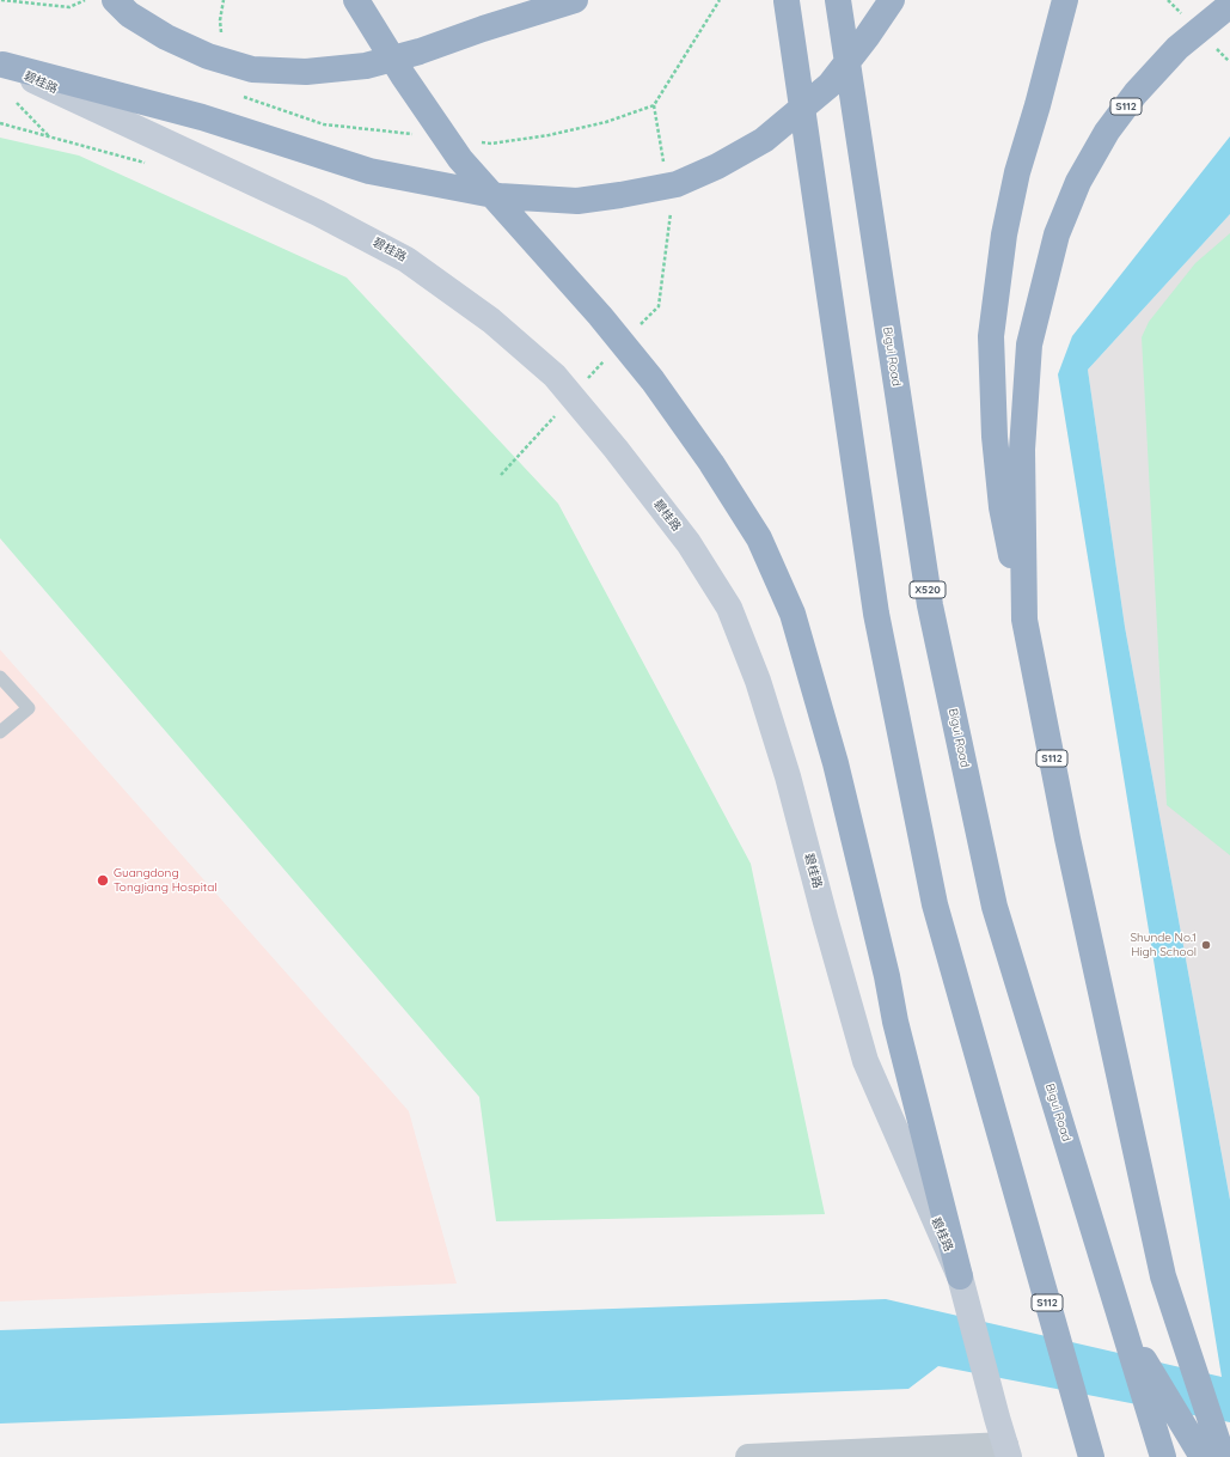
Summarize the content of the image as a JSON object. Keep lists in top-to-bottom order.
{
  "streets": {
    "highway": ["S112", "Bigui Road", "X520"],
    "main road": ["碧桂路"]
  },
  "places": ["Guangdong Tongjiang Hospital", "Shunde No.1 High School"]
}
